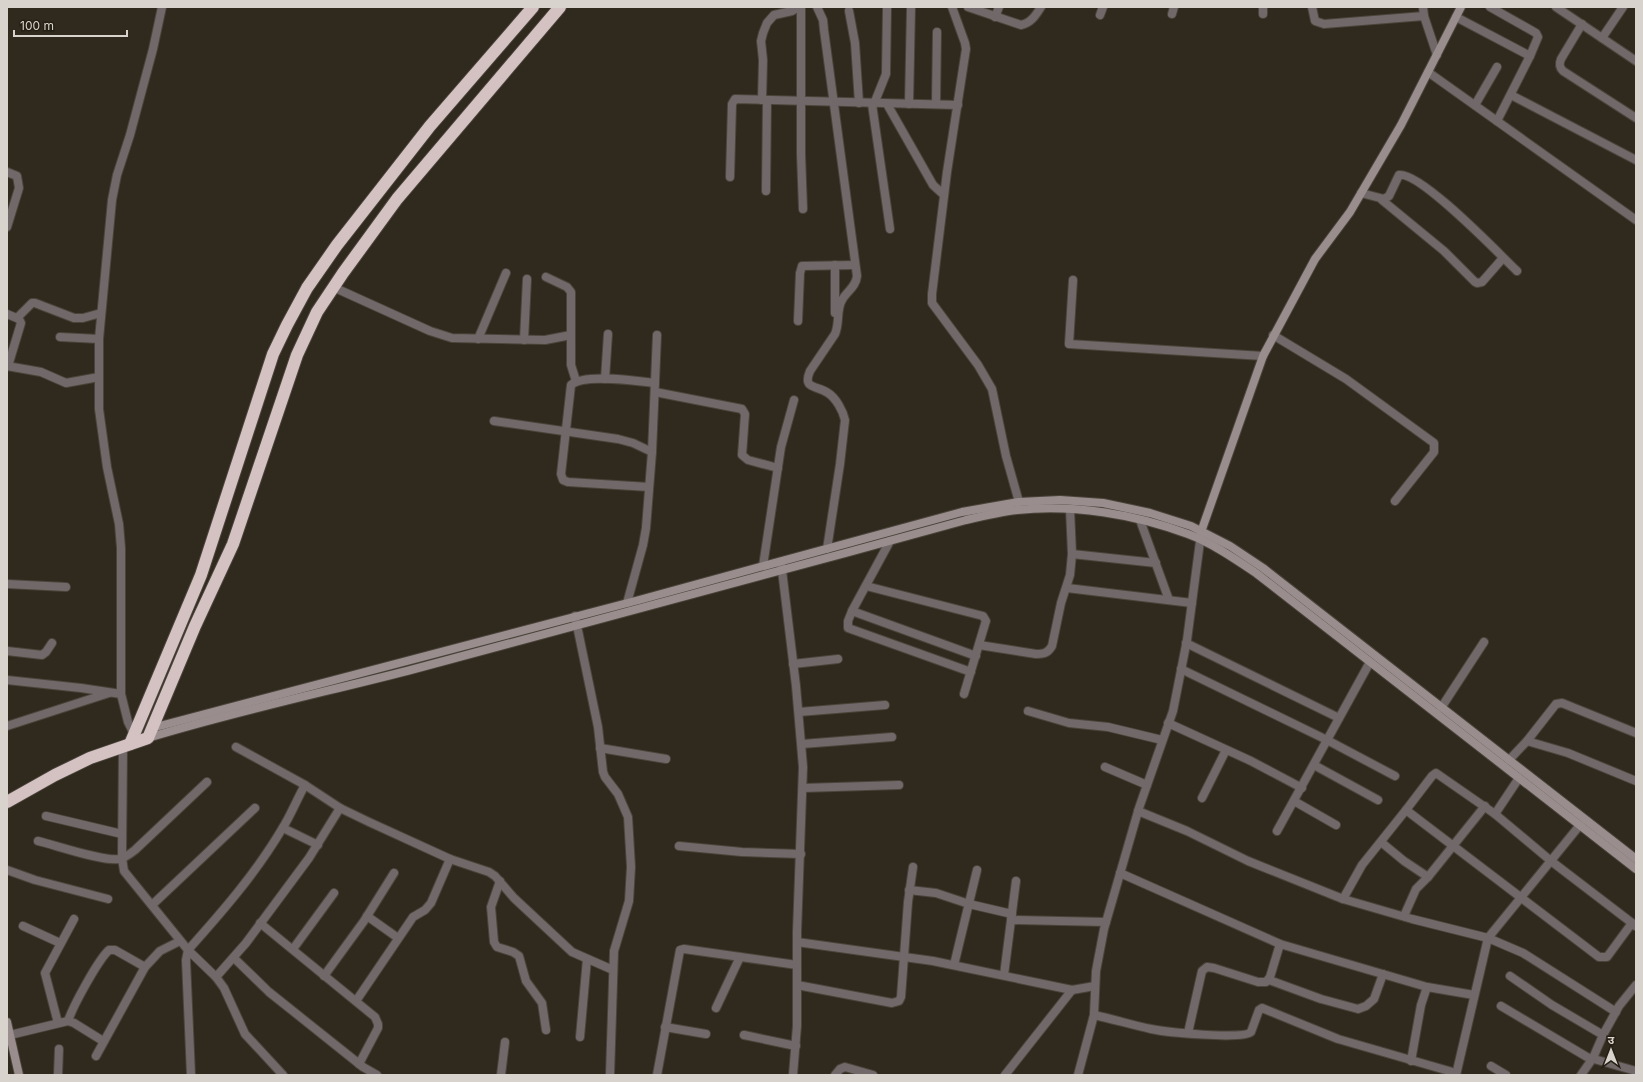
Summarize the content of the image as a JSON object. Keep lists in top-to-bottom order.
{
  "scale_bar": "100 m",
  "north": "top"
}
